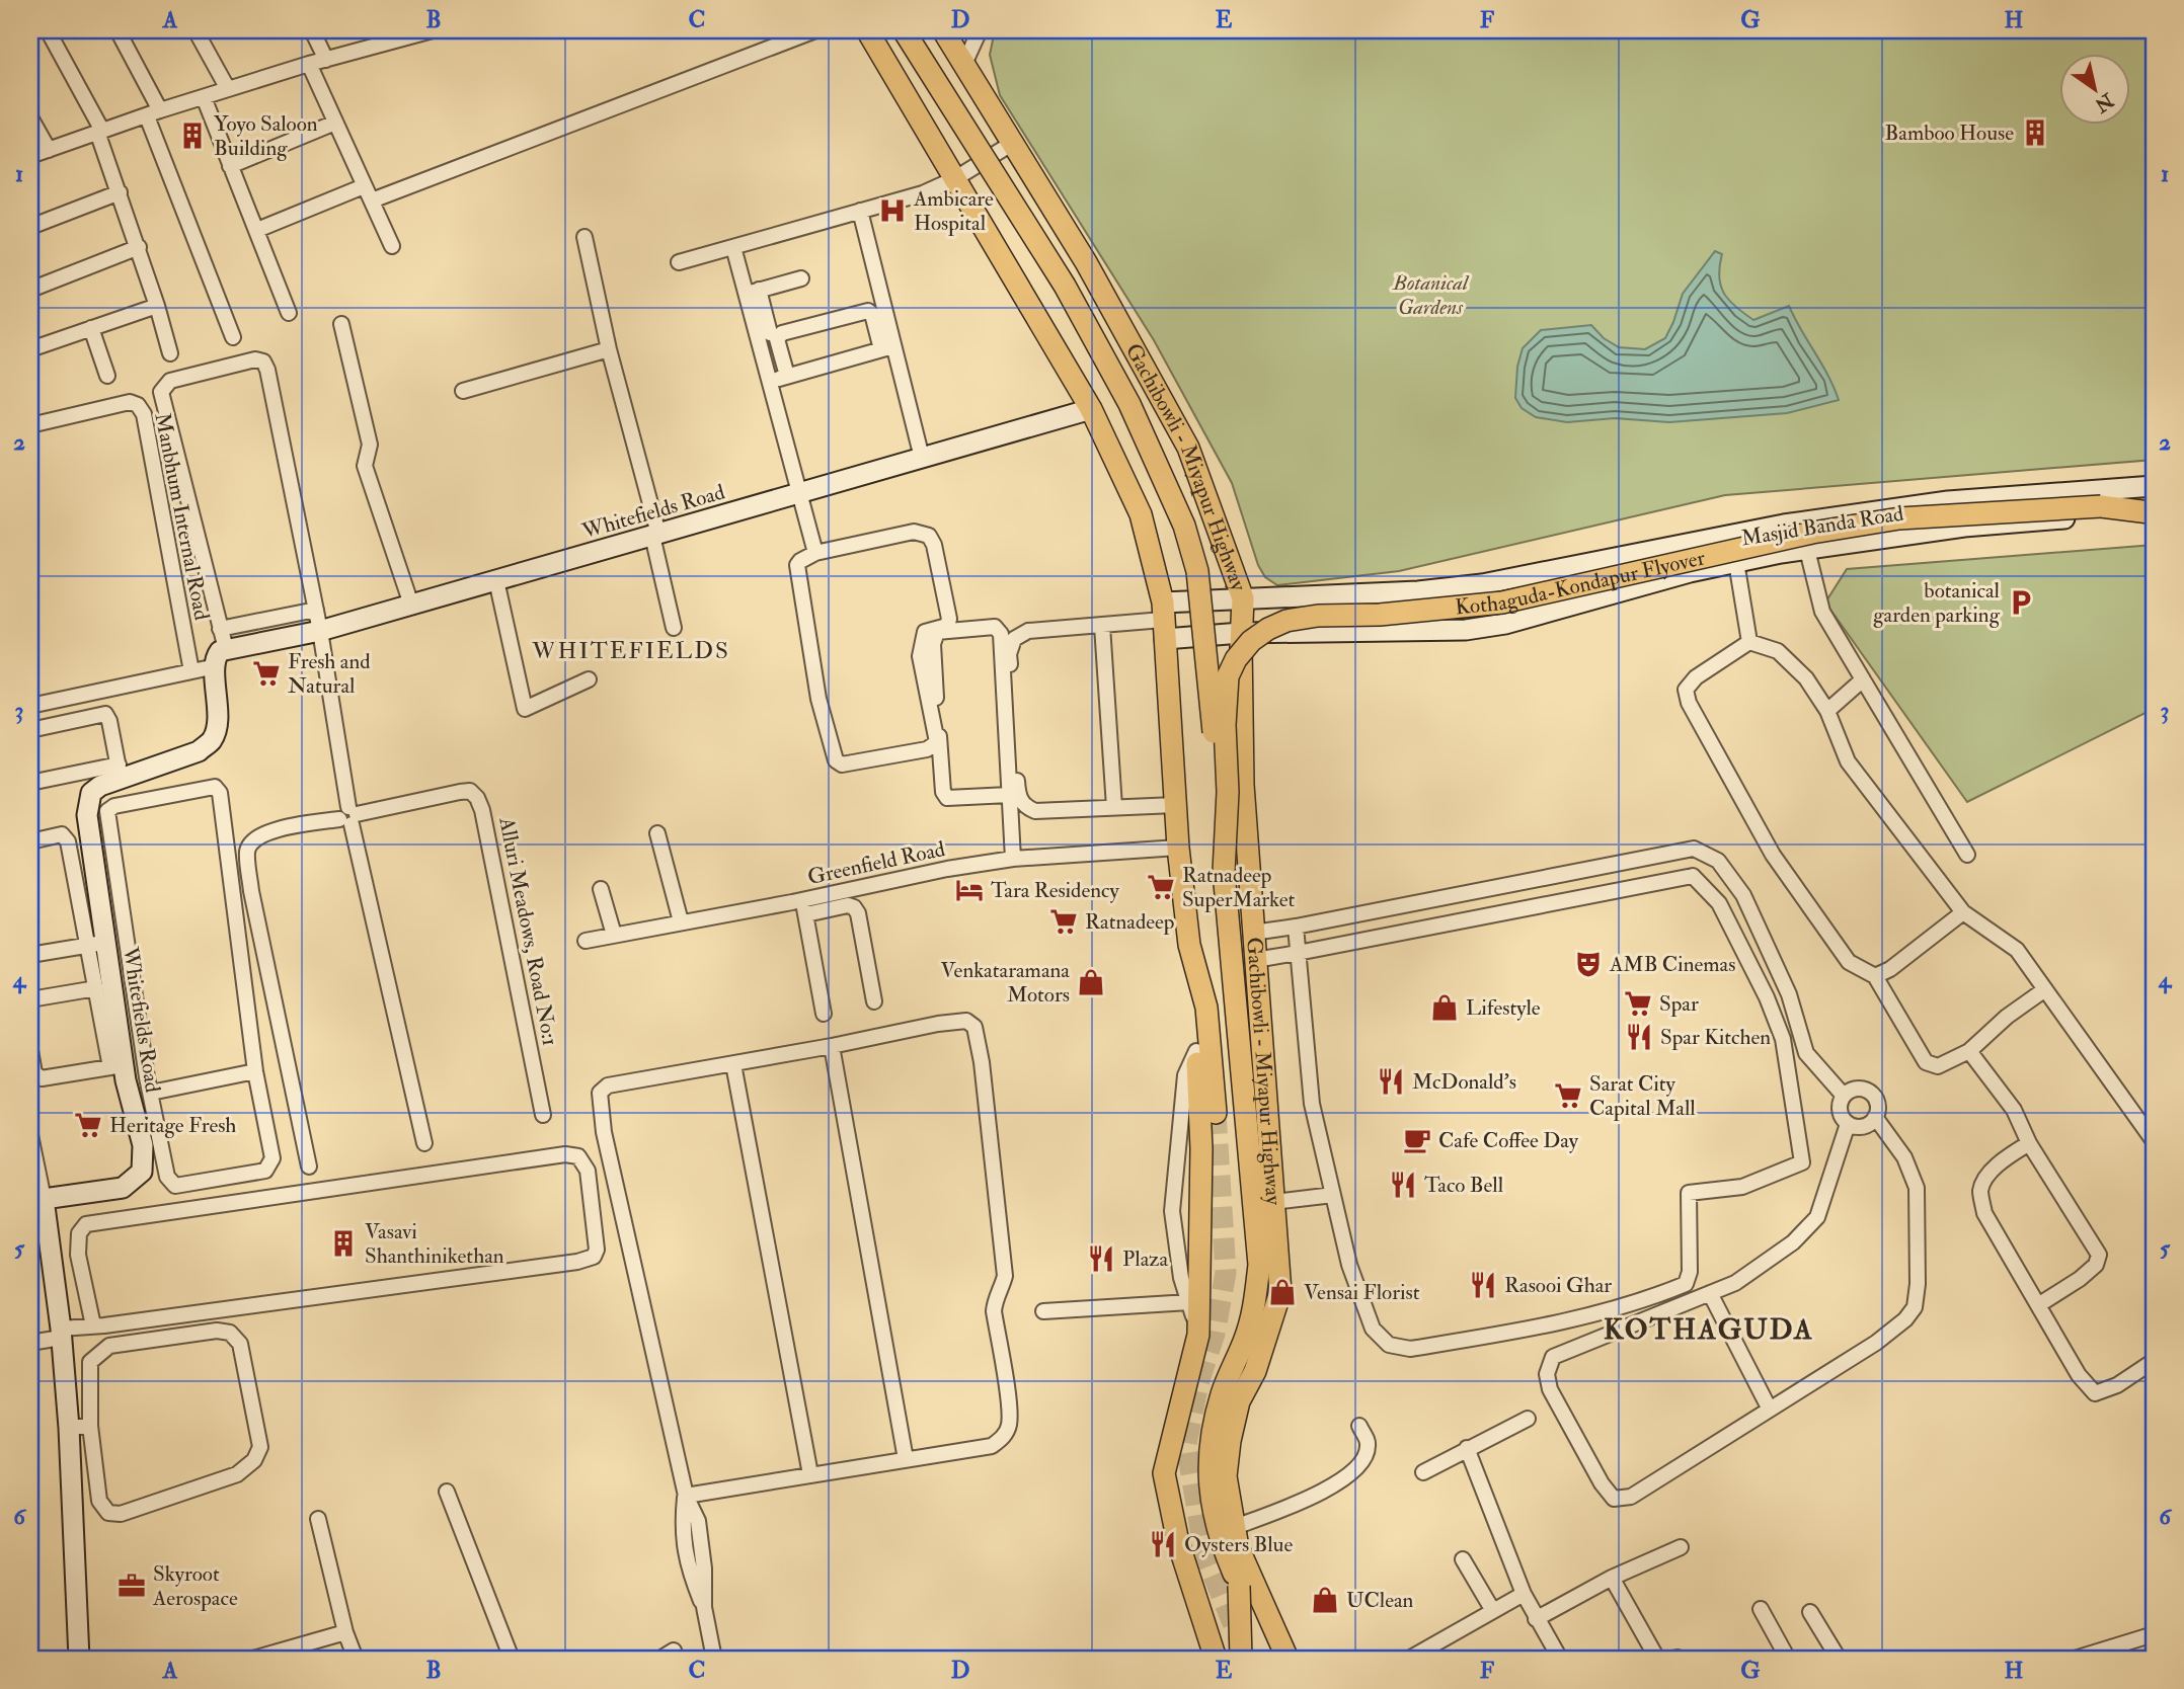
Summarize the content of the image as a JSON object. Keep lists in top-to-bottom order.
{
  "streets": {
    "main road": ["Gachibowli - Miyapur Highway", "Kothaguda-Kondapur Flyover"],
    "street": [
      "Whitefields Road",
      "Manbhum Internal Road",
      "Masjid Banda Road",
      "Greenfield Road",
      "Alluri Meadows, Road No:1"
    ]
  },
  "crossings": [
    ["Gachibowli - Miyapur Highway", "Masjid Banda Road"],
    ["Masjid Banda Road", "Kothaguda-Kondapur Flyover"]
  ],
  "districts": ["WHITEFIELDS", "KOTHAGUDA"],
  "parks": ["Botanical Gardens"],
  "places": {
    "building": ["Bamboo House", "Yoyo Saloon Building", "Vasavi Shanthinikethan"],
    "hospital": ["Ambicare Hospital"],
    "parking": ["botanical garden parking"],
    "supermarket": [
      "Fresh and Natural",
      "Ratnadeep SuperMarket",
      "Ratnadeep",
      "Spar",
      "Sarat City Capital Mall",
      "Heritage Fresh"
    ],
    "hotel": ["Tara Residency"],
    "theatre": ["AMB Cinemas"],
    "shop": [
      "Venkataramana Motors",
      "Lifestyle",
      "Vensai Florist",
      "UClean"
    ],
    "restaurant": [
      "Spar Kitchen",
      "McDonald's",
      "Taco Bell",
      "Plaza",
      "Rasooi Ghar",
      "Oysters Blue"
    ],
    "cafe": ["Cafe Coffee Day"],
    "office": ["Skyroot Aerospace"]
  },
  "north": "bottom right",
  "grid": {
    "columns": [
      "A",
      "B",
      "C",
      "D",
      "E",
      "F",
      "G",
      "H"
    ],
    "rows": [
      "1",
      "2",
      "3",
      "4",
      "5",
      "6"
    ]
  }
}
